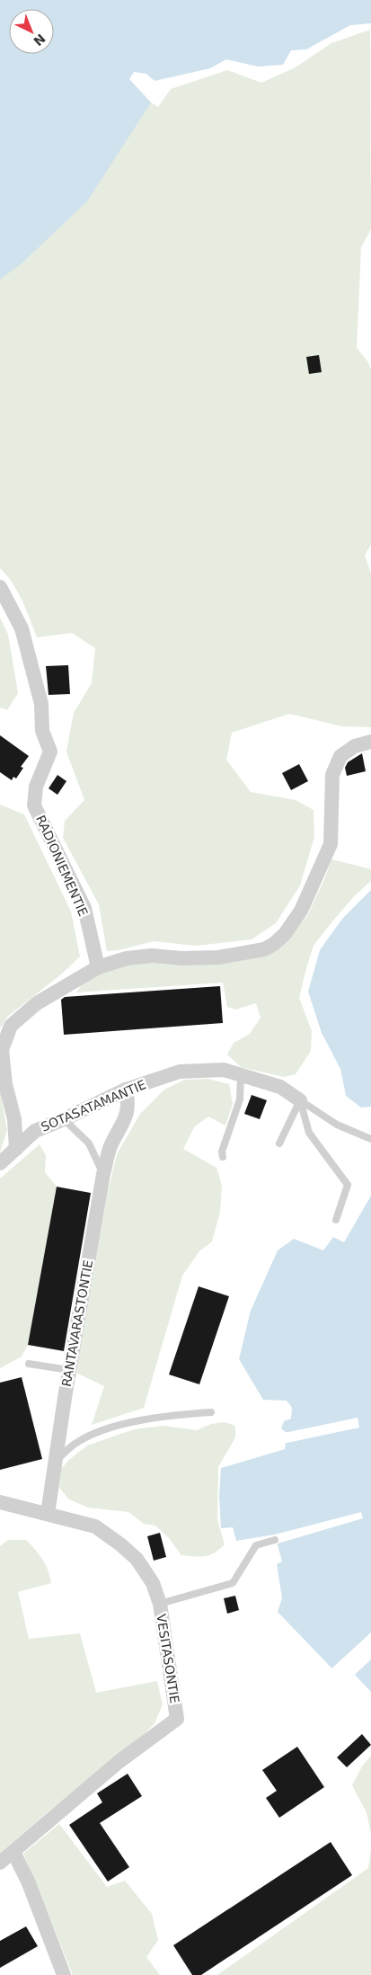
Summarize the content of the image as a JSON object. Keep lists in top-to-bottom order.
{
  "streets": {
    "street": [
      "RADIONIEMENTIE",
      "SOTASATAMANTIE",
      "RANTAVARASTONTIE",
      "VESITASONTIE"
    ]
  },
  "crossings": [
    ["SOTASATAMANTIE", "RANTAVARASTONTIE"],
    ["RANTAVARASTONTIE", "VESITASONTIE"]
  ],
  "north": "bottom right"
}
